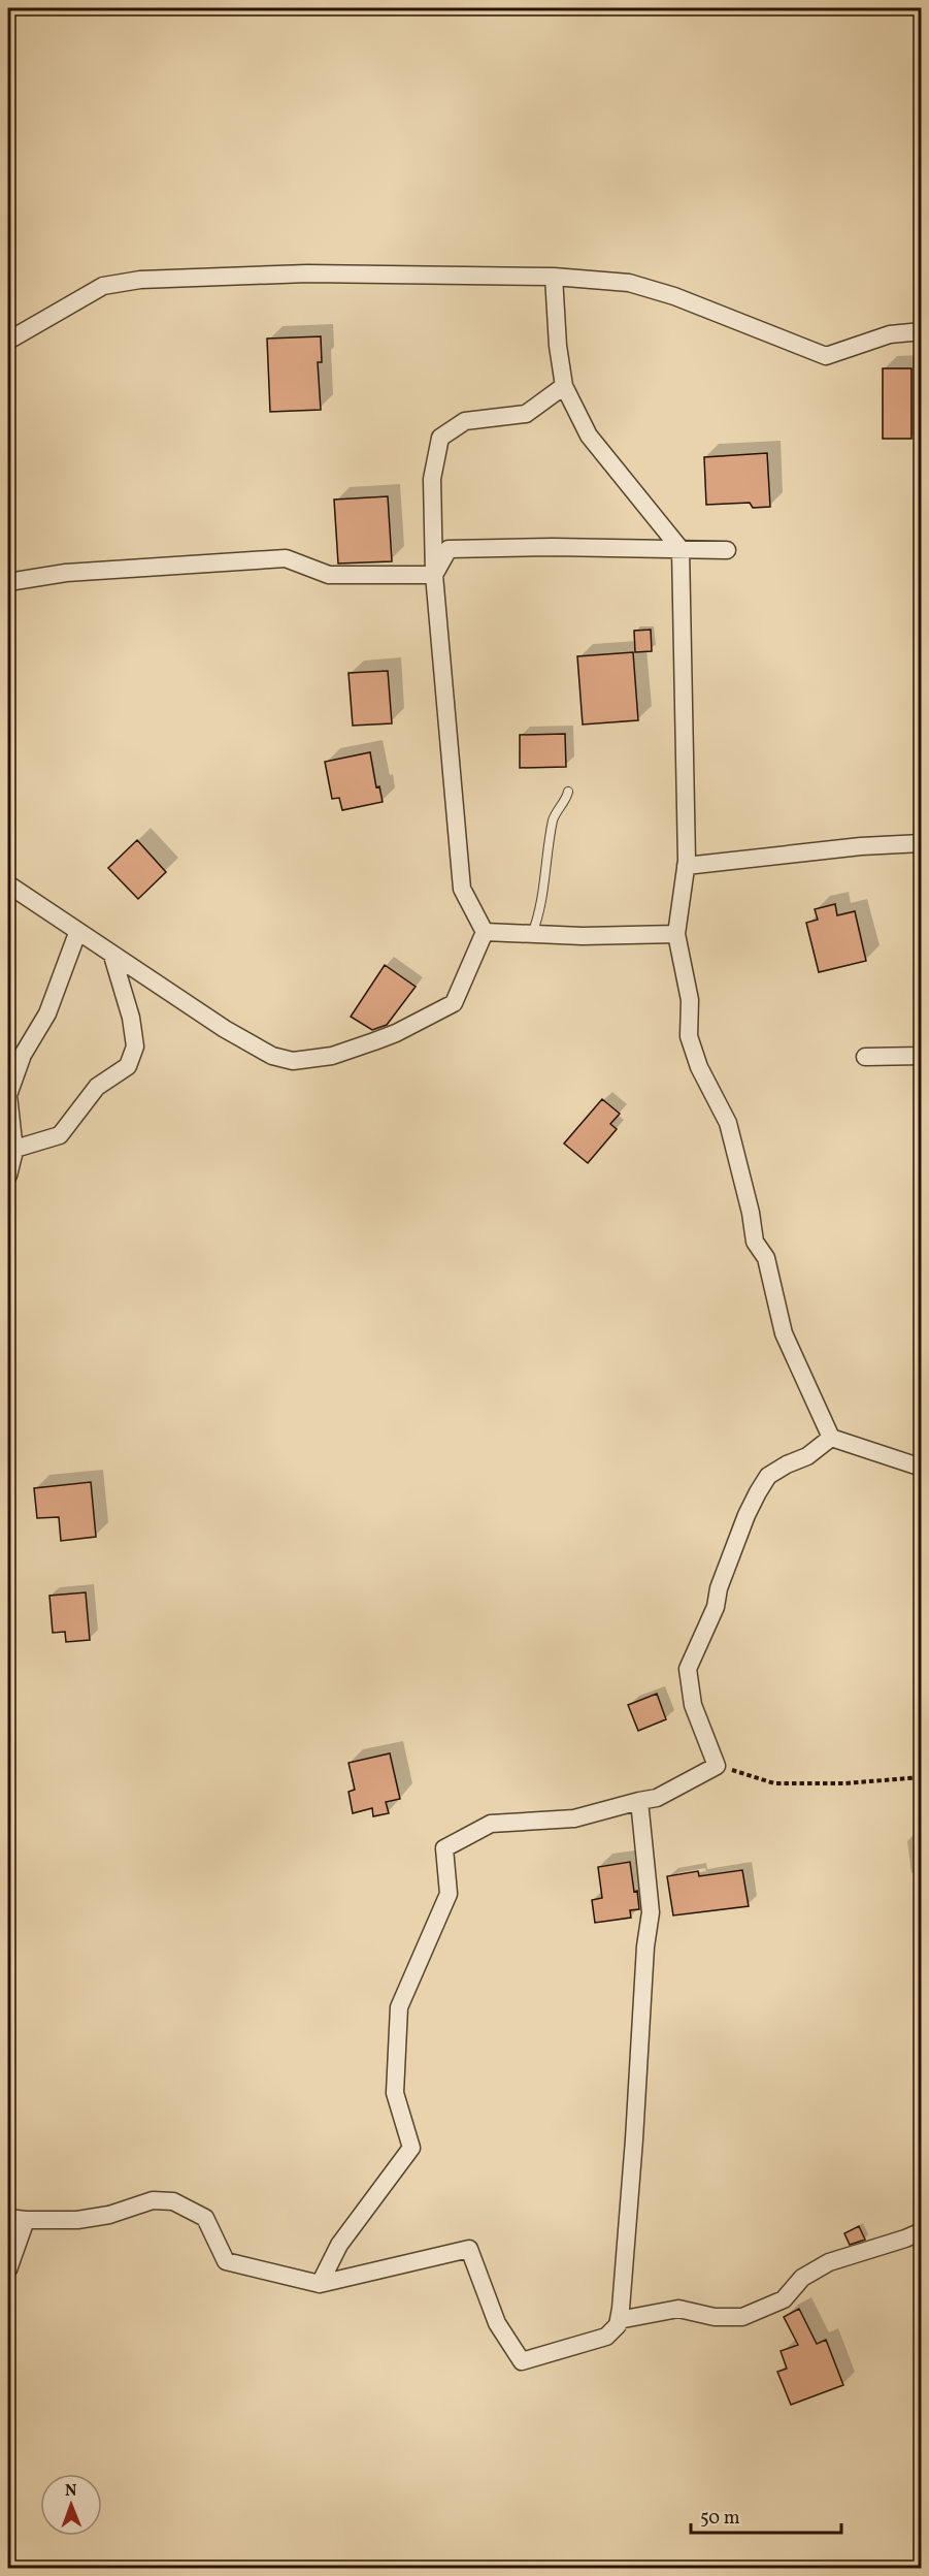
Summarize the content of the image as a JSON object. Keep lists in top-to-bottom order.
{
  "scale_bar": "50 m",
  "north": "top"
}
